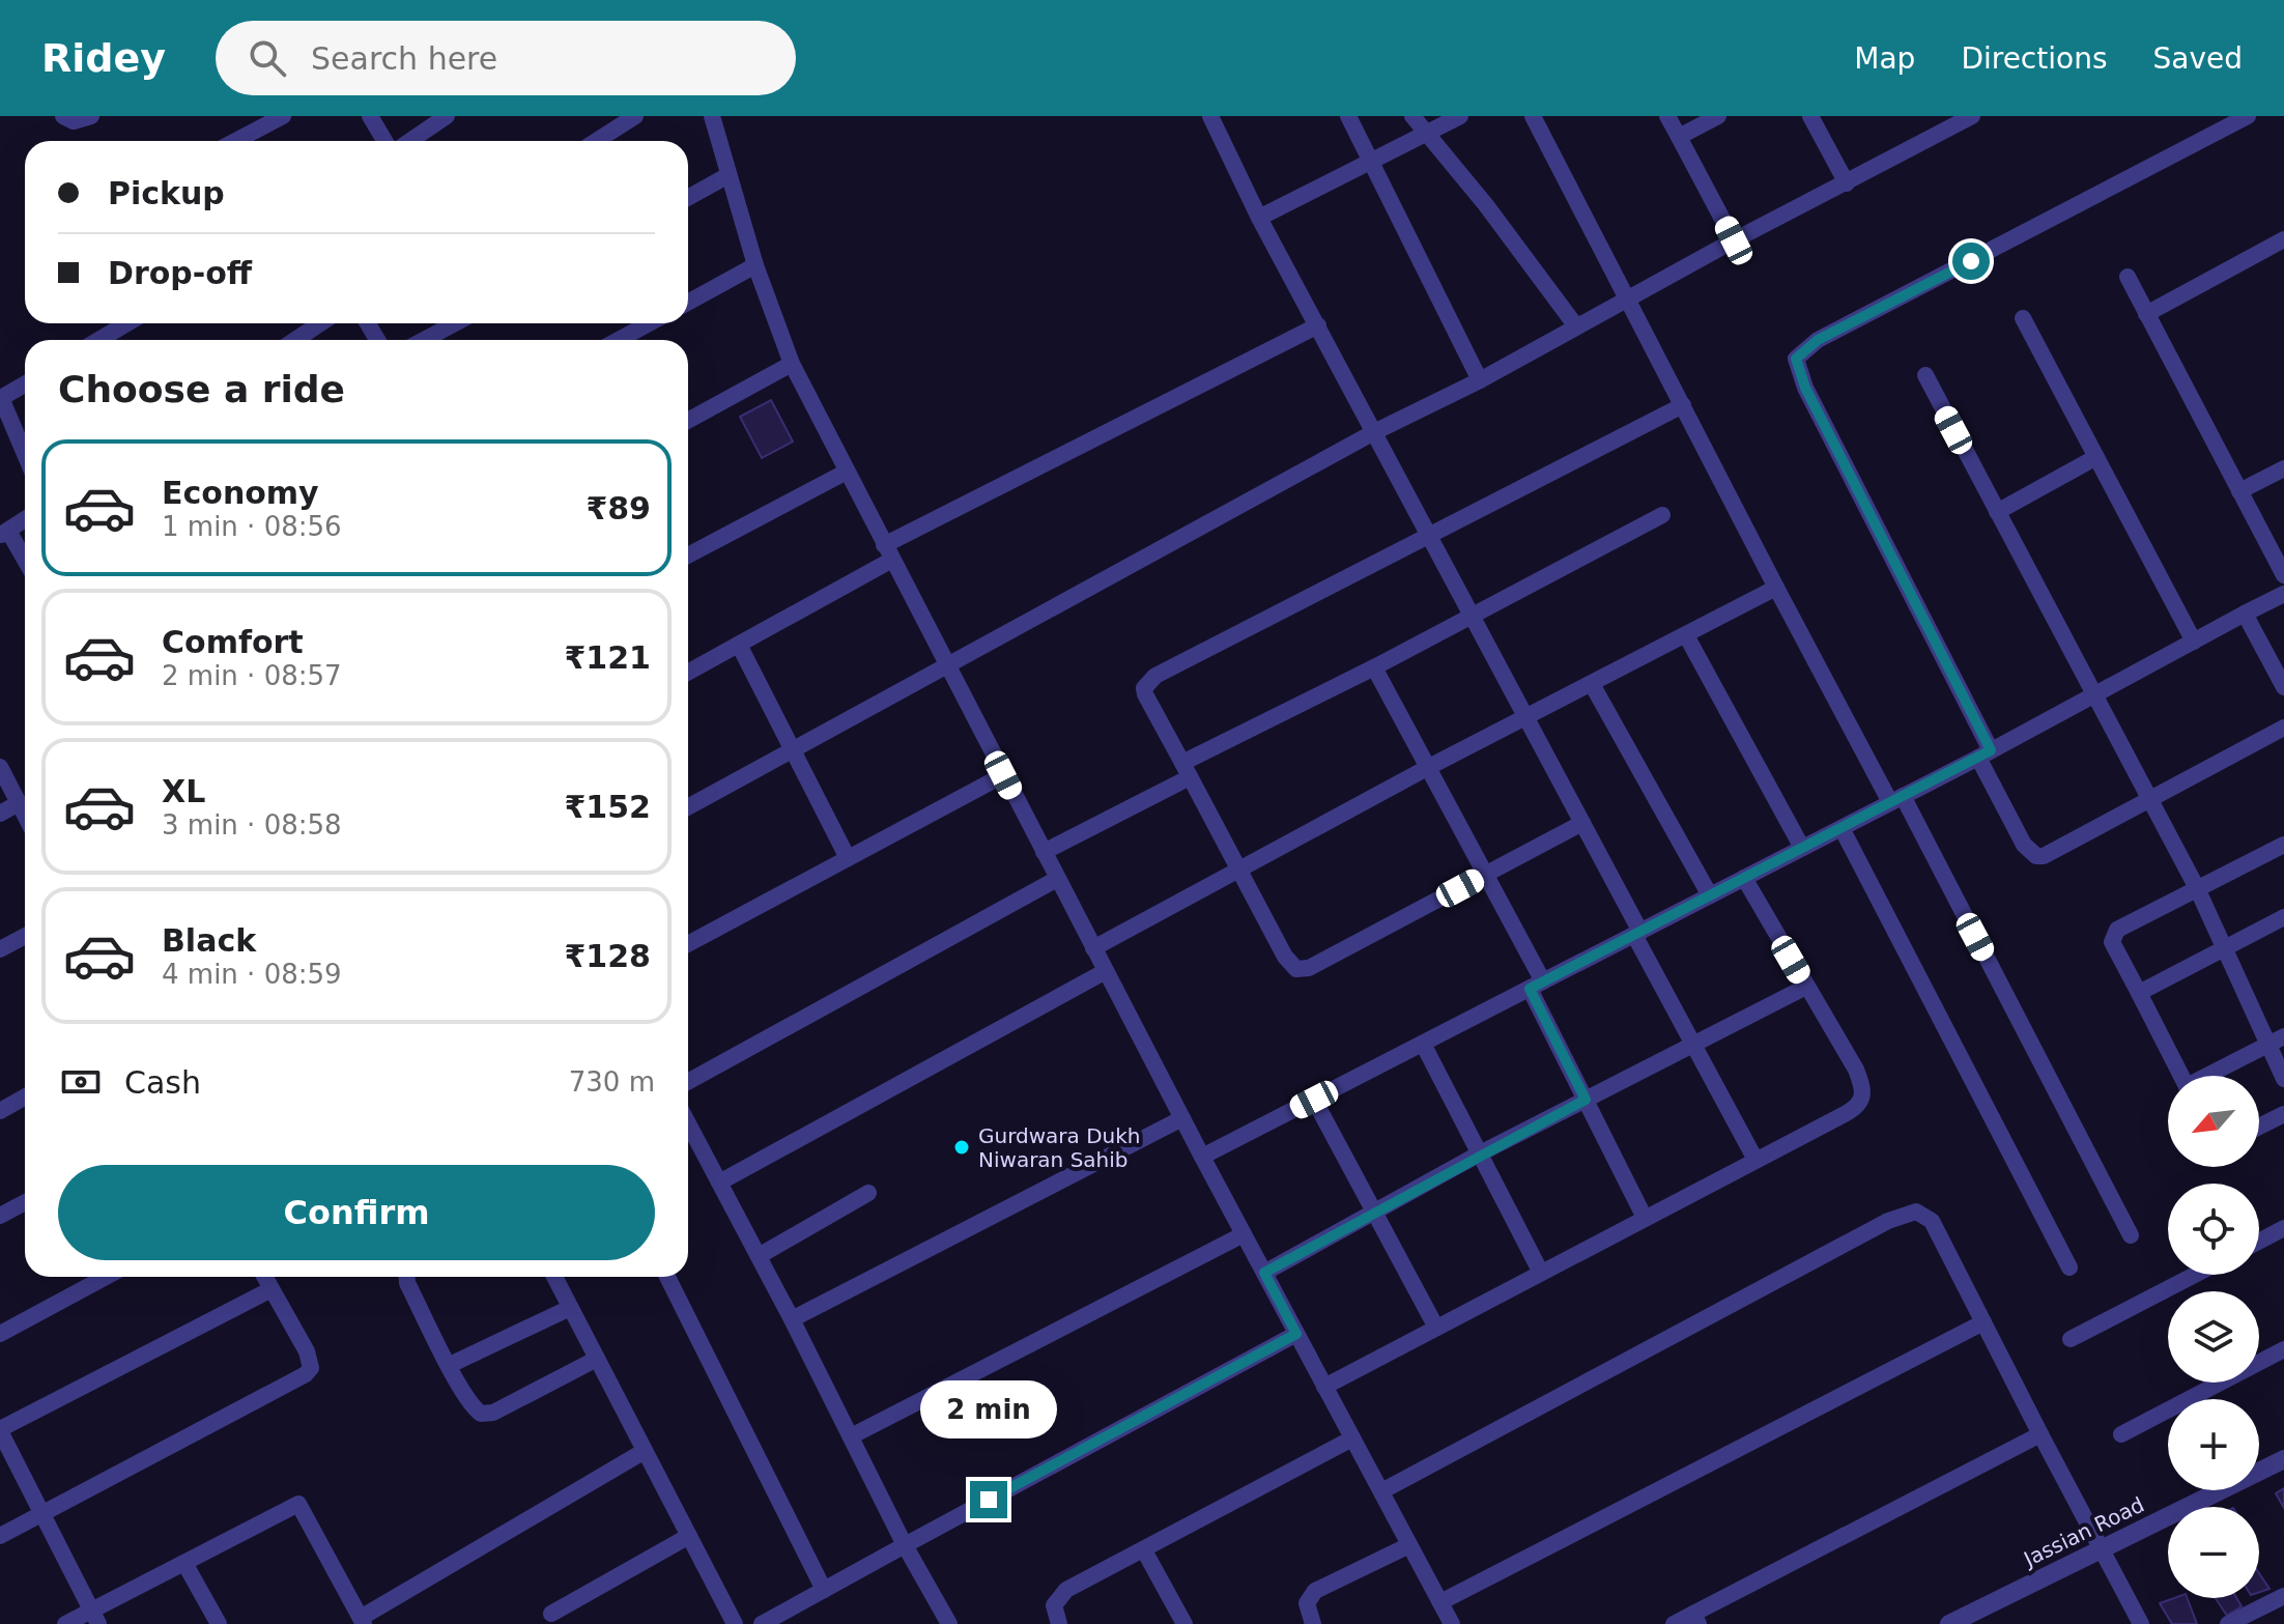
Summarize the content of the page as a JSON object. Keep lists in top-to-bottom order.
{
  "streets": {
    "street": ["Jassian Road"]
  },
  "places": ["Gurdwara Dukh Niwaran Sahib"],
  "north": "bottom left",
  "page": {
    "header": "Ridey",
    "search": "Search here",
    "nav": ["Map", "Directions", "Saved"],
    "banner": ["Pickup", "Drop-off"],
    "heading": "Choose a ride",
    "list": [
      {
        "name": "Economy",
        "note": "1 min · 08:56",
        "value": "₹89"
      },
      {
        "name": "Comfort",
        "note": "2 min · 08:57",
        "value": "₹121"
      },
      {
        "name": "XL",
        "note": "3 min · 08:58",
        "value": "₹152"
      },
      {
        "name": "Black",
        "note": "4 min · 08:59",
        "value": "₹128"
      }
    ],
    "pay": ["Cash", "730 m"],
    "map_buttons": ["+", "−"],
    "buttons": "Confirm",
    "bubble": "2 min"
  }
}
